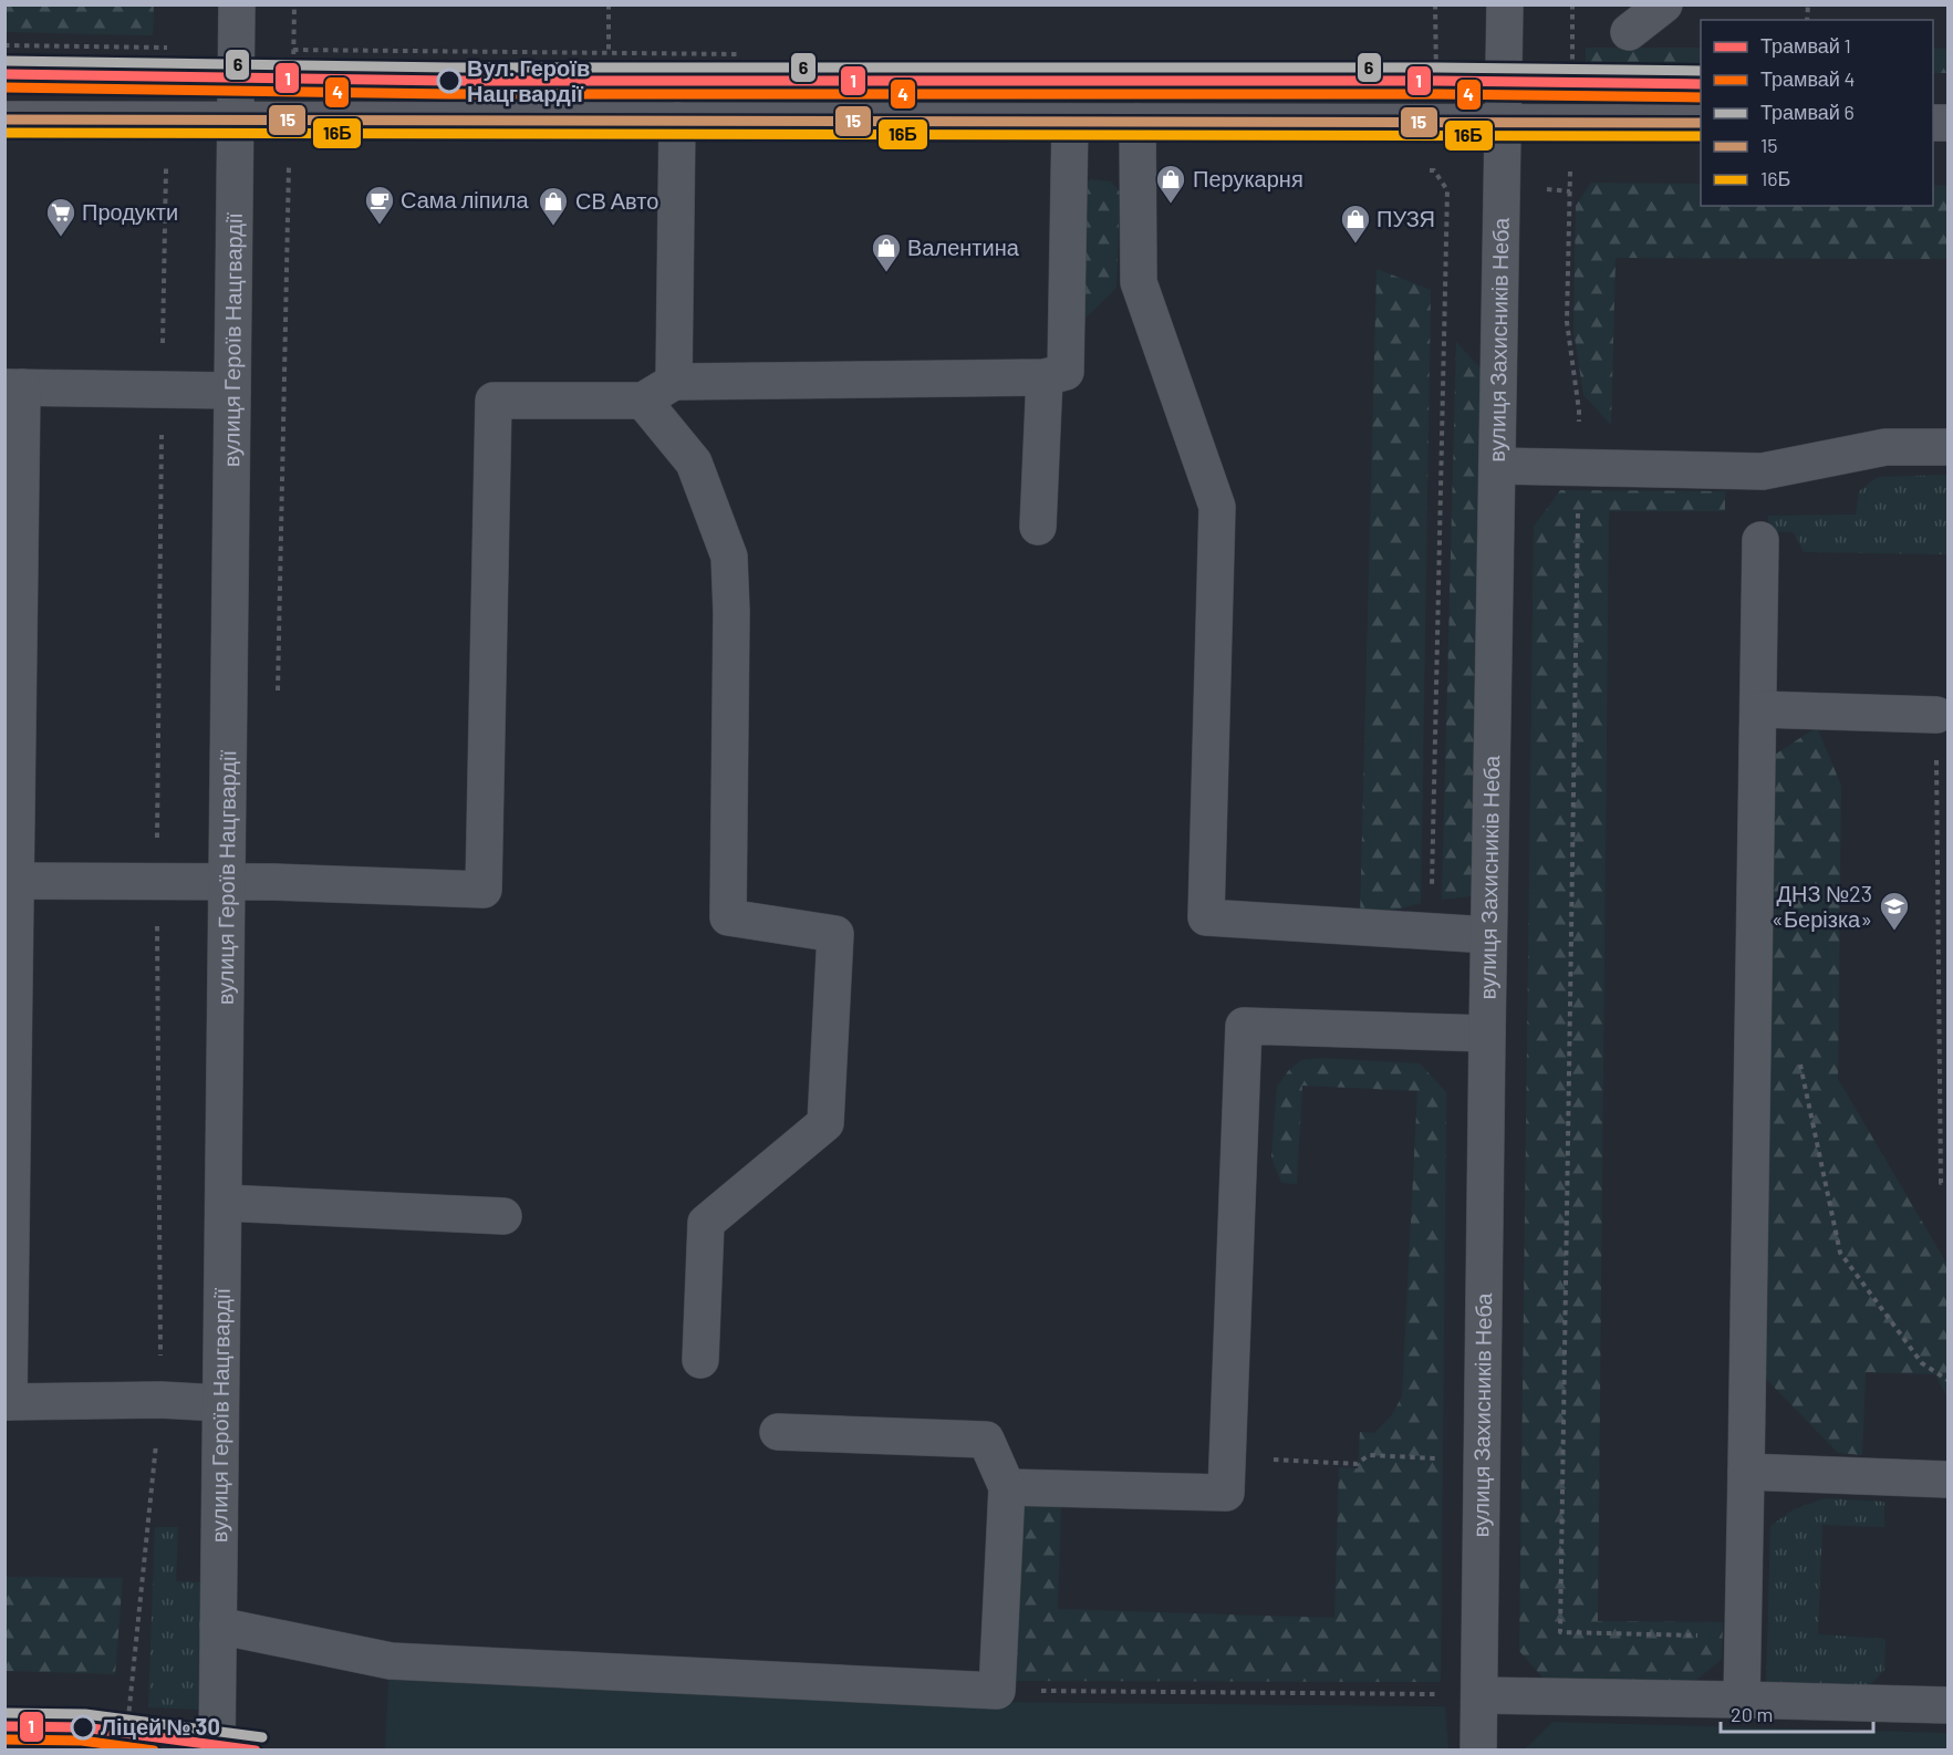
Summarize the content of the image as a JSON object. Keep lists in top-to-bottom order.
{
  "streets": {
    "street": ["вулиця Героїв Нацгвардії", "вулиця Захисників Неба"]
  },
  "places": {
    "other": ["Вул. Героїв Нацгвардії", "Ліцей № 30"],
    "shop": [
      "Перукарня",
      "СВ Авто",
      "ПУЗЯ",
      "Валентина"
    ],
    "cafe": ["Сама ліпила"],
    "supermarket": ["Продукти"],
    "school or university": ["ДНЗ №23 «Берізка»"]
  },
  "lines": [
    "tram line 6",
    "tram line 1",
    "tram line 4",
    "transit line 15",
    "transit line 16Б"
  ],
  "legend": [
    "Трамвай 1",
    "Трамвай 4",
    "Трамвай 6",
    "15",
    "16Б"
  ],
  "scale_bar": "20 m"
}
